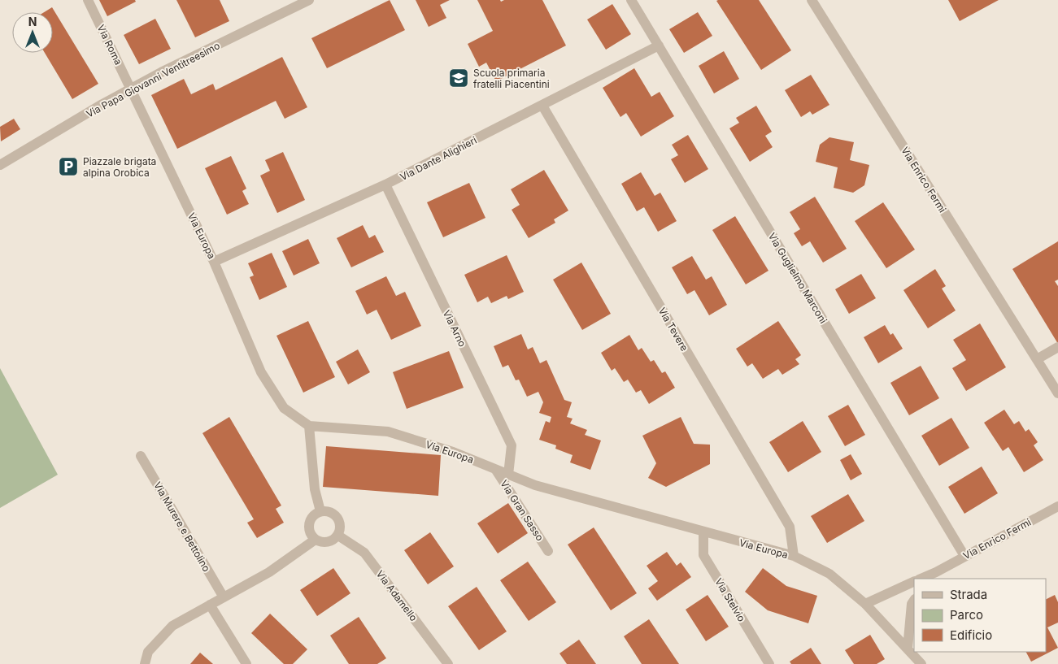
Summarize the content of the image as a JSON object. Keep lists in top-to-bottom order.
{
  "streets": {
    "street": [
      "Via Roma",
      "Via Papa Giovanni Ventitreesimo",
      "Via Dante Alighieri",
      "Via Enrico Fermi",
      "Via Europa",
      "Via Guglielmo Marconi",
      "Via Arno",
      "Via Tevere",
      "Via Gran Sasso",
      "Via Murere e Bettolino",
      "Via Adamello",
      "Via Stelvio"
    ]
  },
  "crossings": [
    ["Via Roma", "Via Papa Giovanni Ventitreesimo"],
    ["Via Roma", "Via Europa"],
    ["Via Papa Giovanni Ventitreesimo", "Via Europa"],
    ["Via Dante Alighieri", "Via Europa"],
    ["Via Dante Alighieri", "Via Guglielmo Marconi"],
    ["Via Dante Alighieri", "Via Arno"],
    ["Via Dante Alighieri", "Via Tevere"],
    ["Via Enrico Fermi", "Via Guglielmo Marconi"],
    ["Via Europa", "Via Arno"],
    ["Via Europa", "Via Tevere"],
    ["Via Europa", "Via Gran Sasso"],
    ["Via Europa", "Via Stelvio"]
  ],
  "places": {
    "school or university": ["Scuola primaria fratelli Piacentini"],
    "parking": ["Piazzale brigata alpina Orobica"]
  },
  "legend": ["Strada", "Parco", "Edificio"],
  "north": "top"
}
